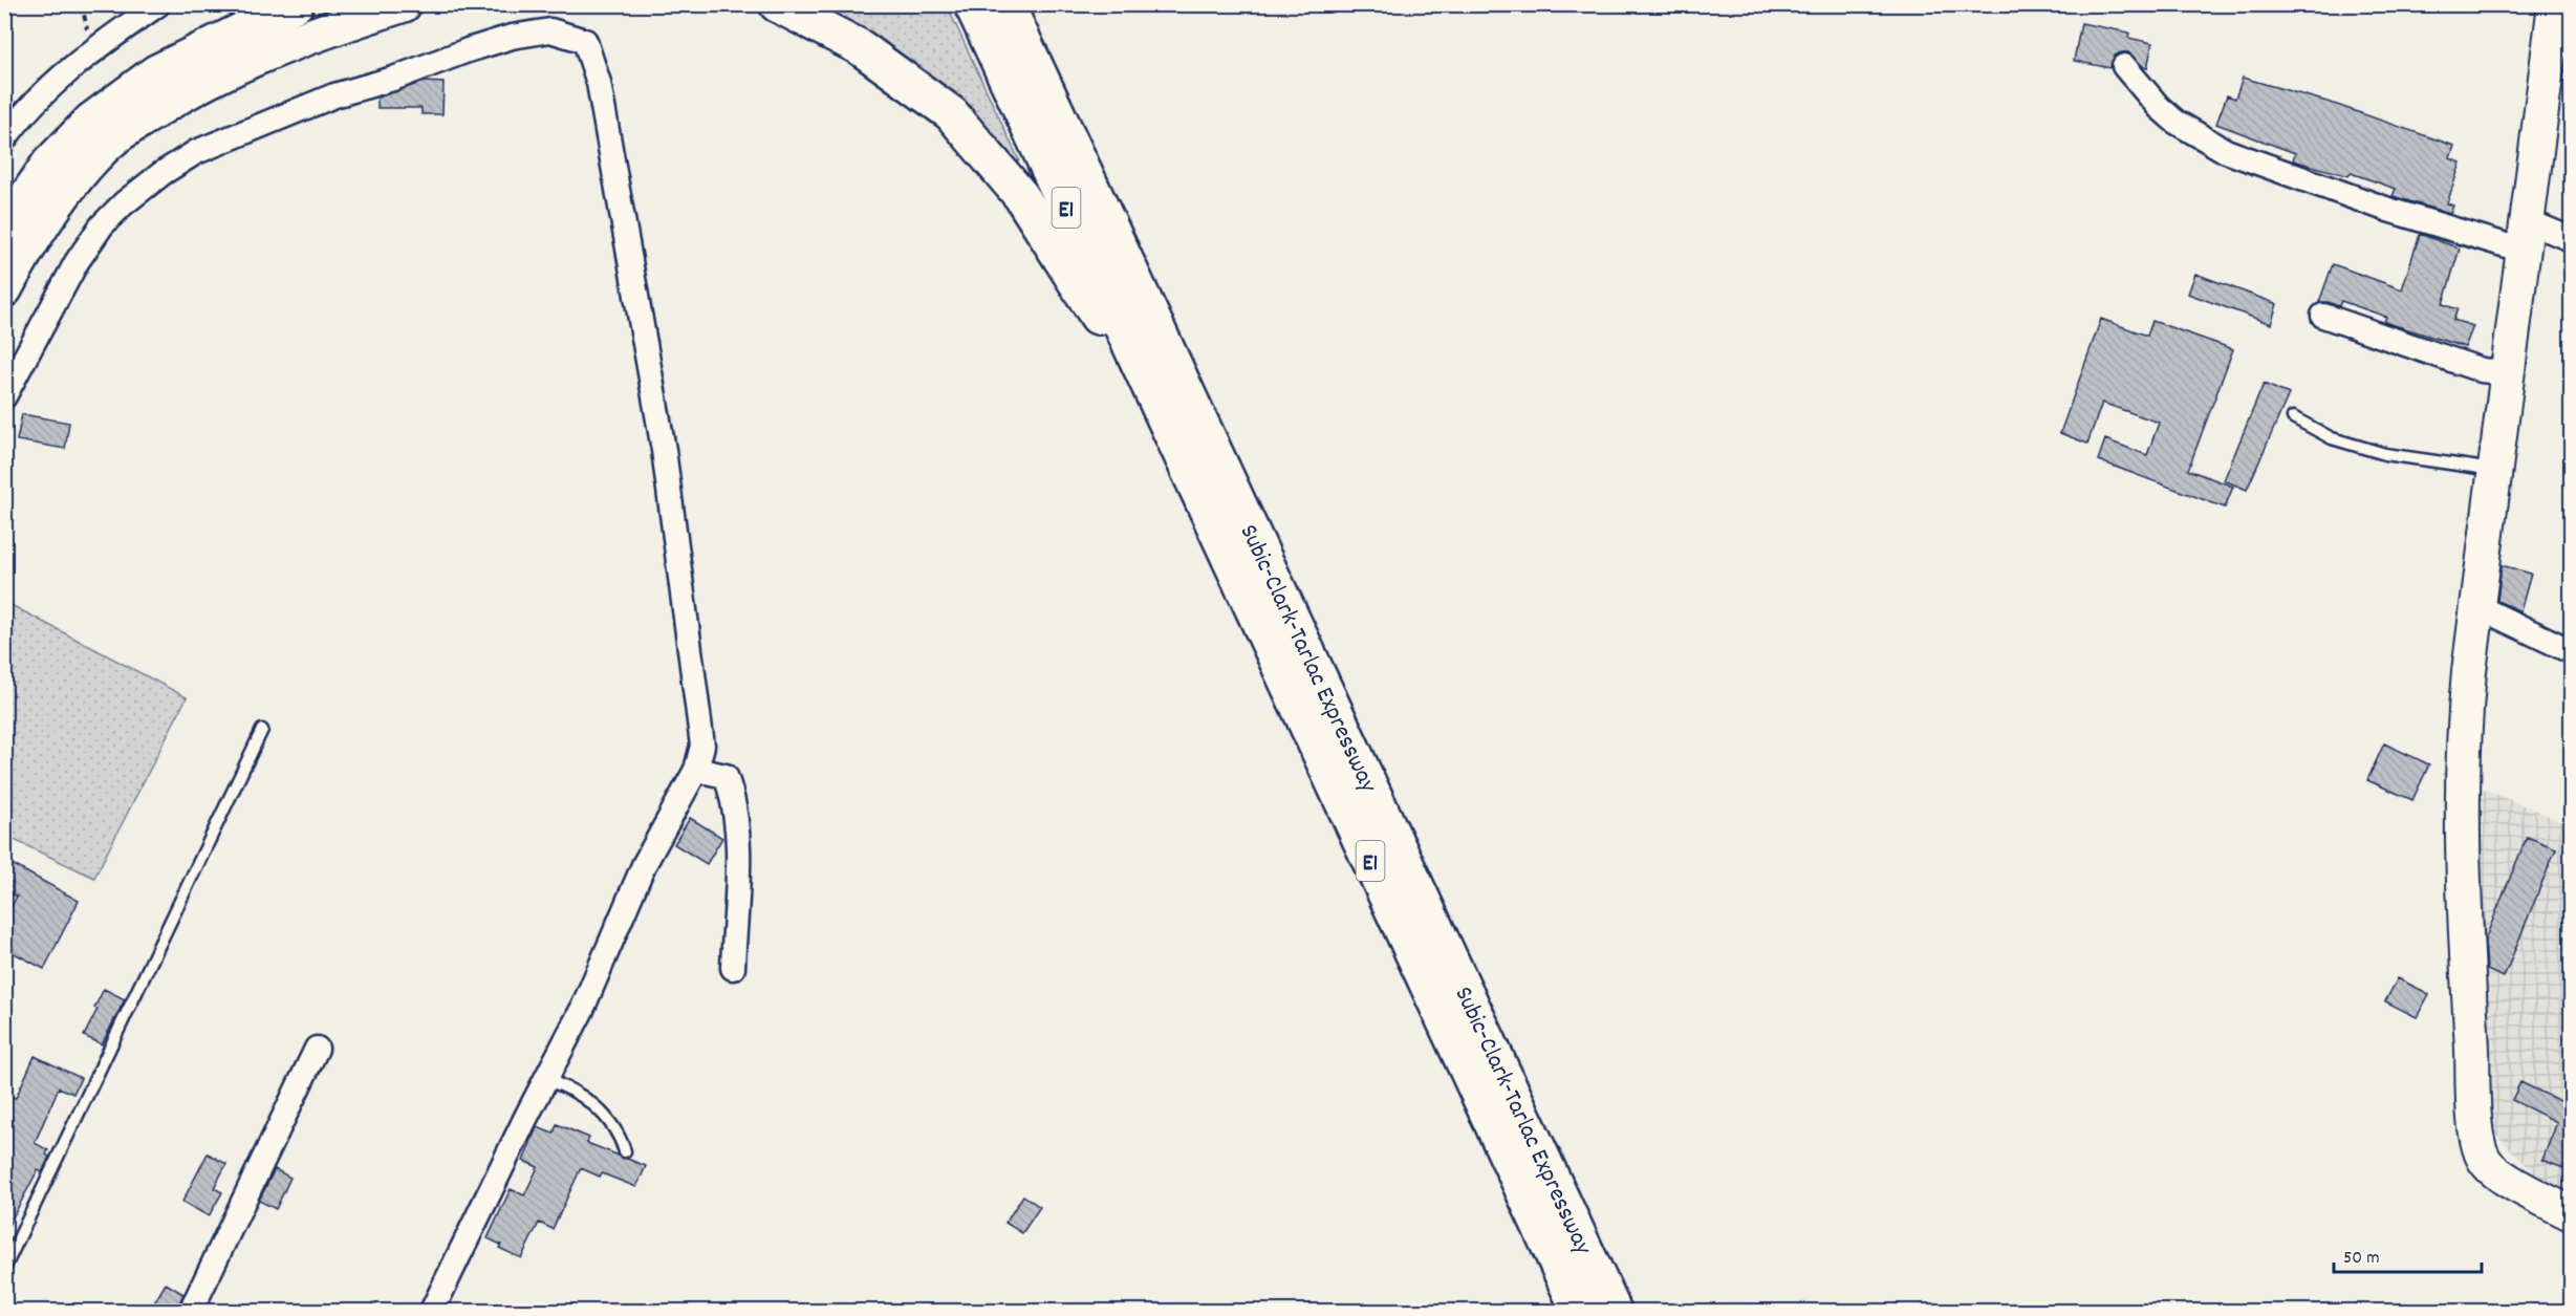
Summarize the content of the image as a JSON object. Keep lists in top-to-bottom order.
{
  "streets": {
    "highway": ["E1", "Subic-Clark-Tarlac Expressway"]
  },
  "scale_bar": "50 m"
}
